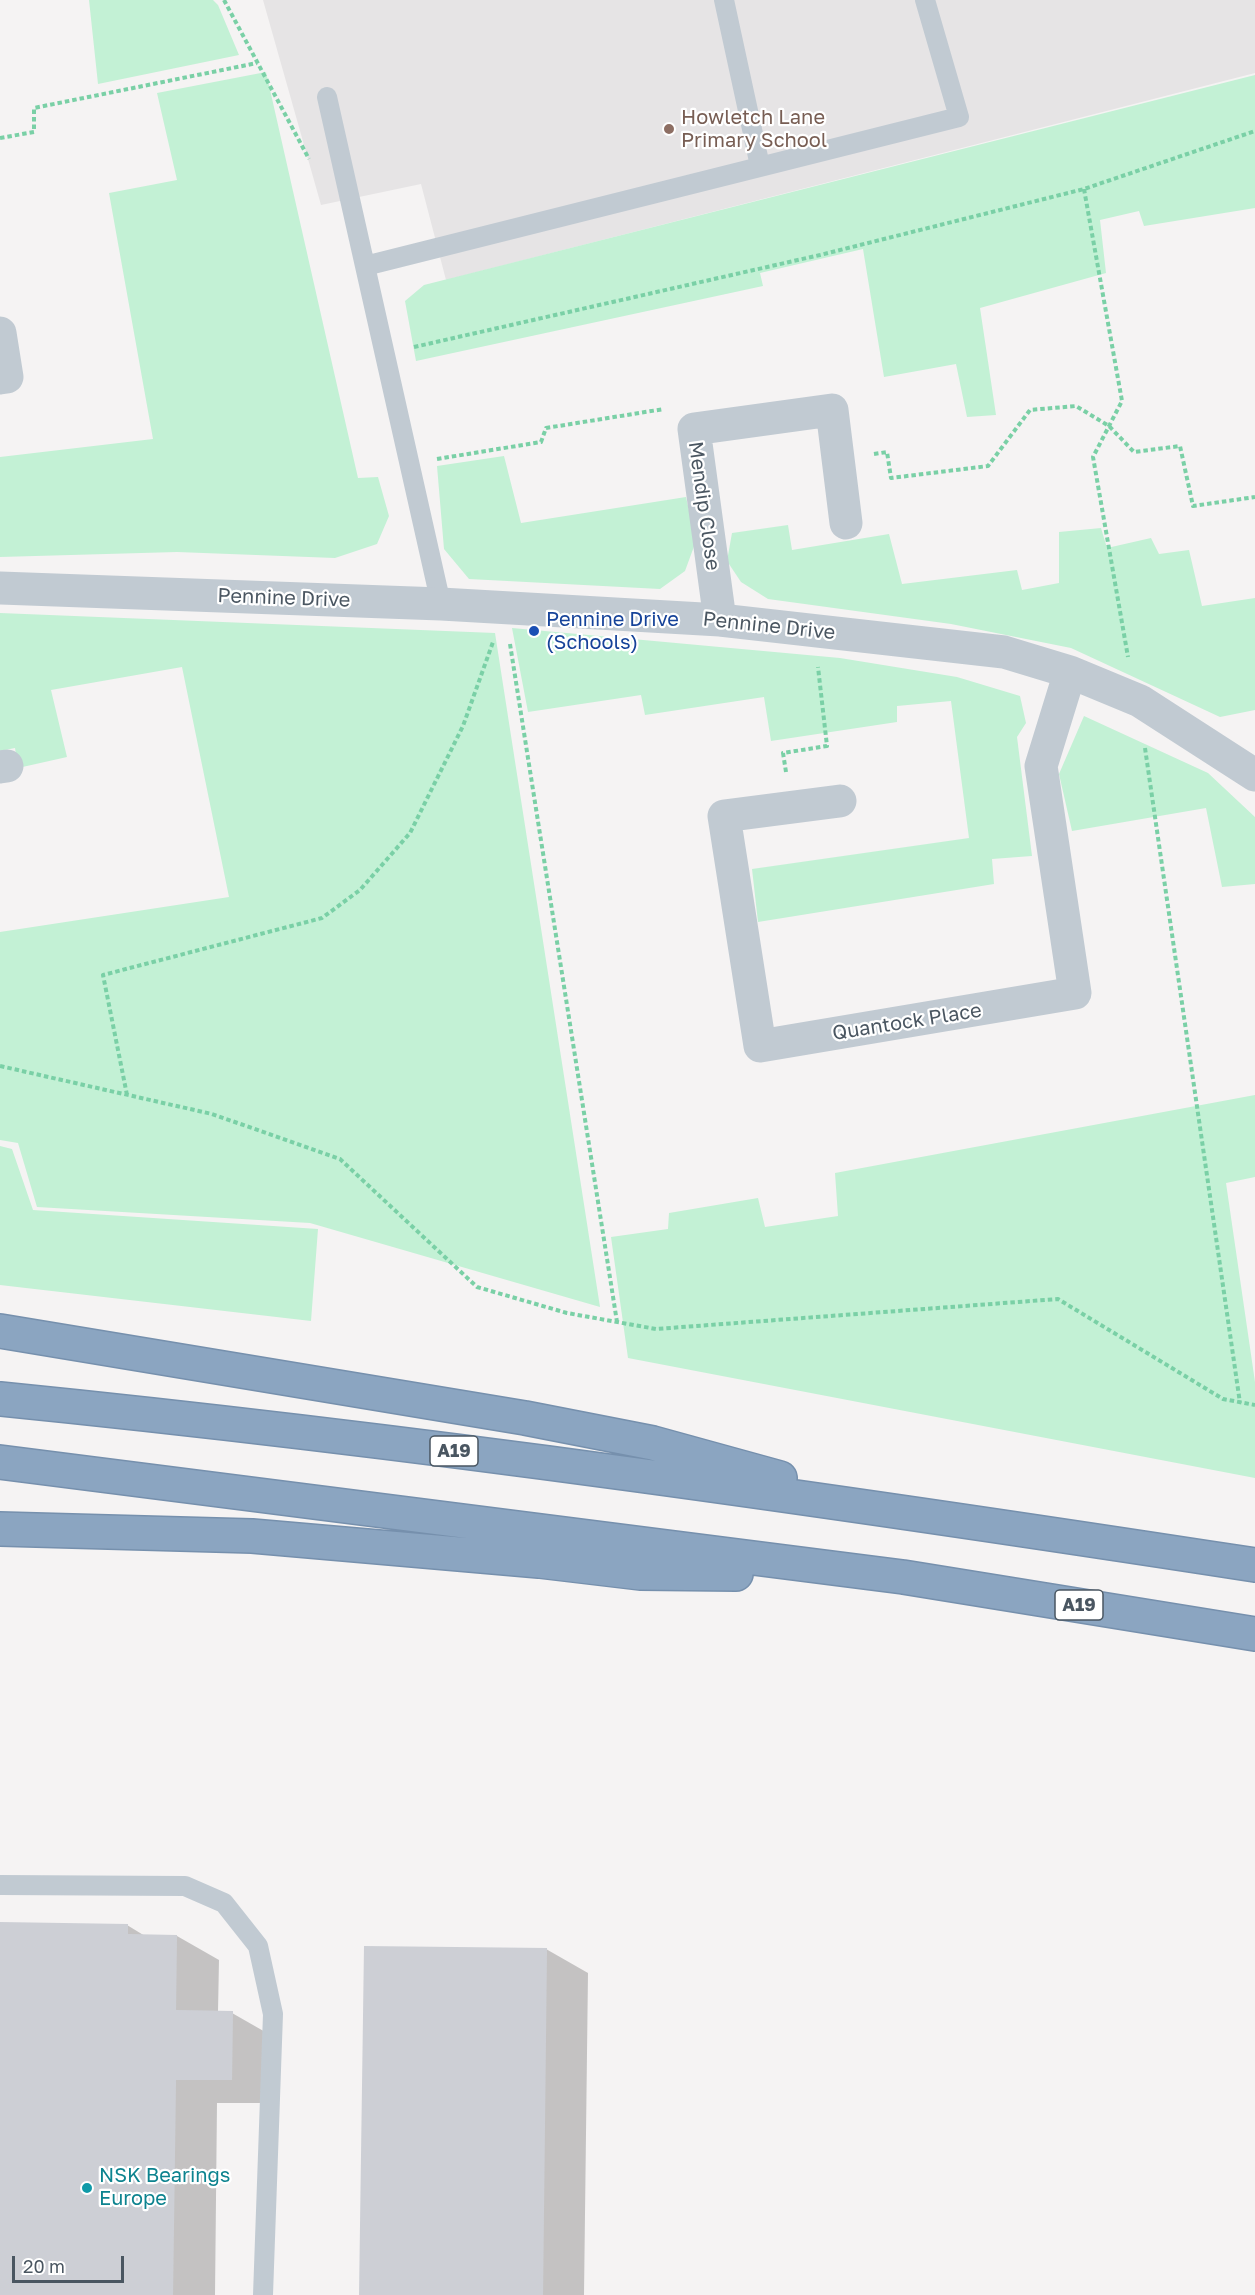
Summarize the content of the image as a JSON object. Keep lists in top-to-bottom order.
{
  "streets": {
    "highway": ["A19"],
    "street": ["Mendip Close", "Pennine Drive", "Quantock Place"]
  },
  "crossings": [
    ["Mendip Close", "Pennine Drive"],
    ["Pennine Drive", "Quantock Place"]
  ],
  "places": ["Howletch Lane Primary School", "Pennine Drive (Schools)", "NSK Bearings Europe"],
  "scale_bar": "20 m"
}
